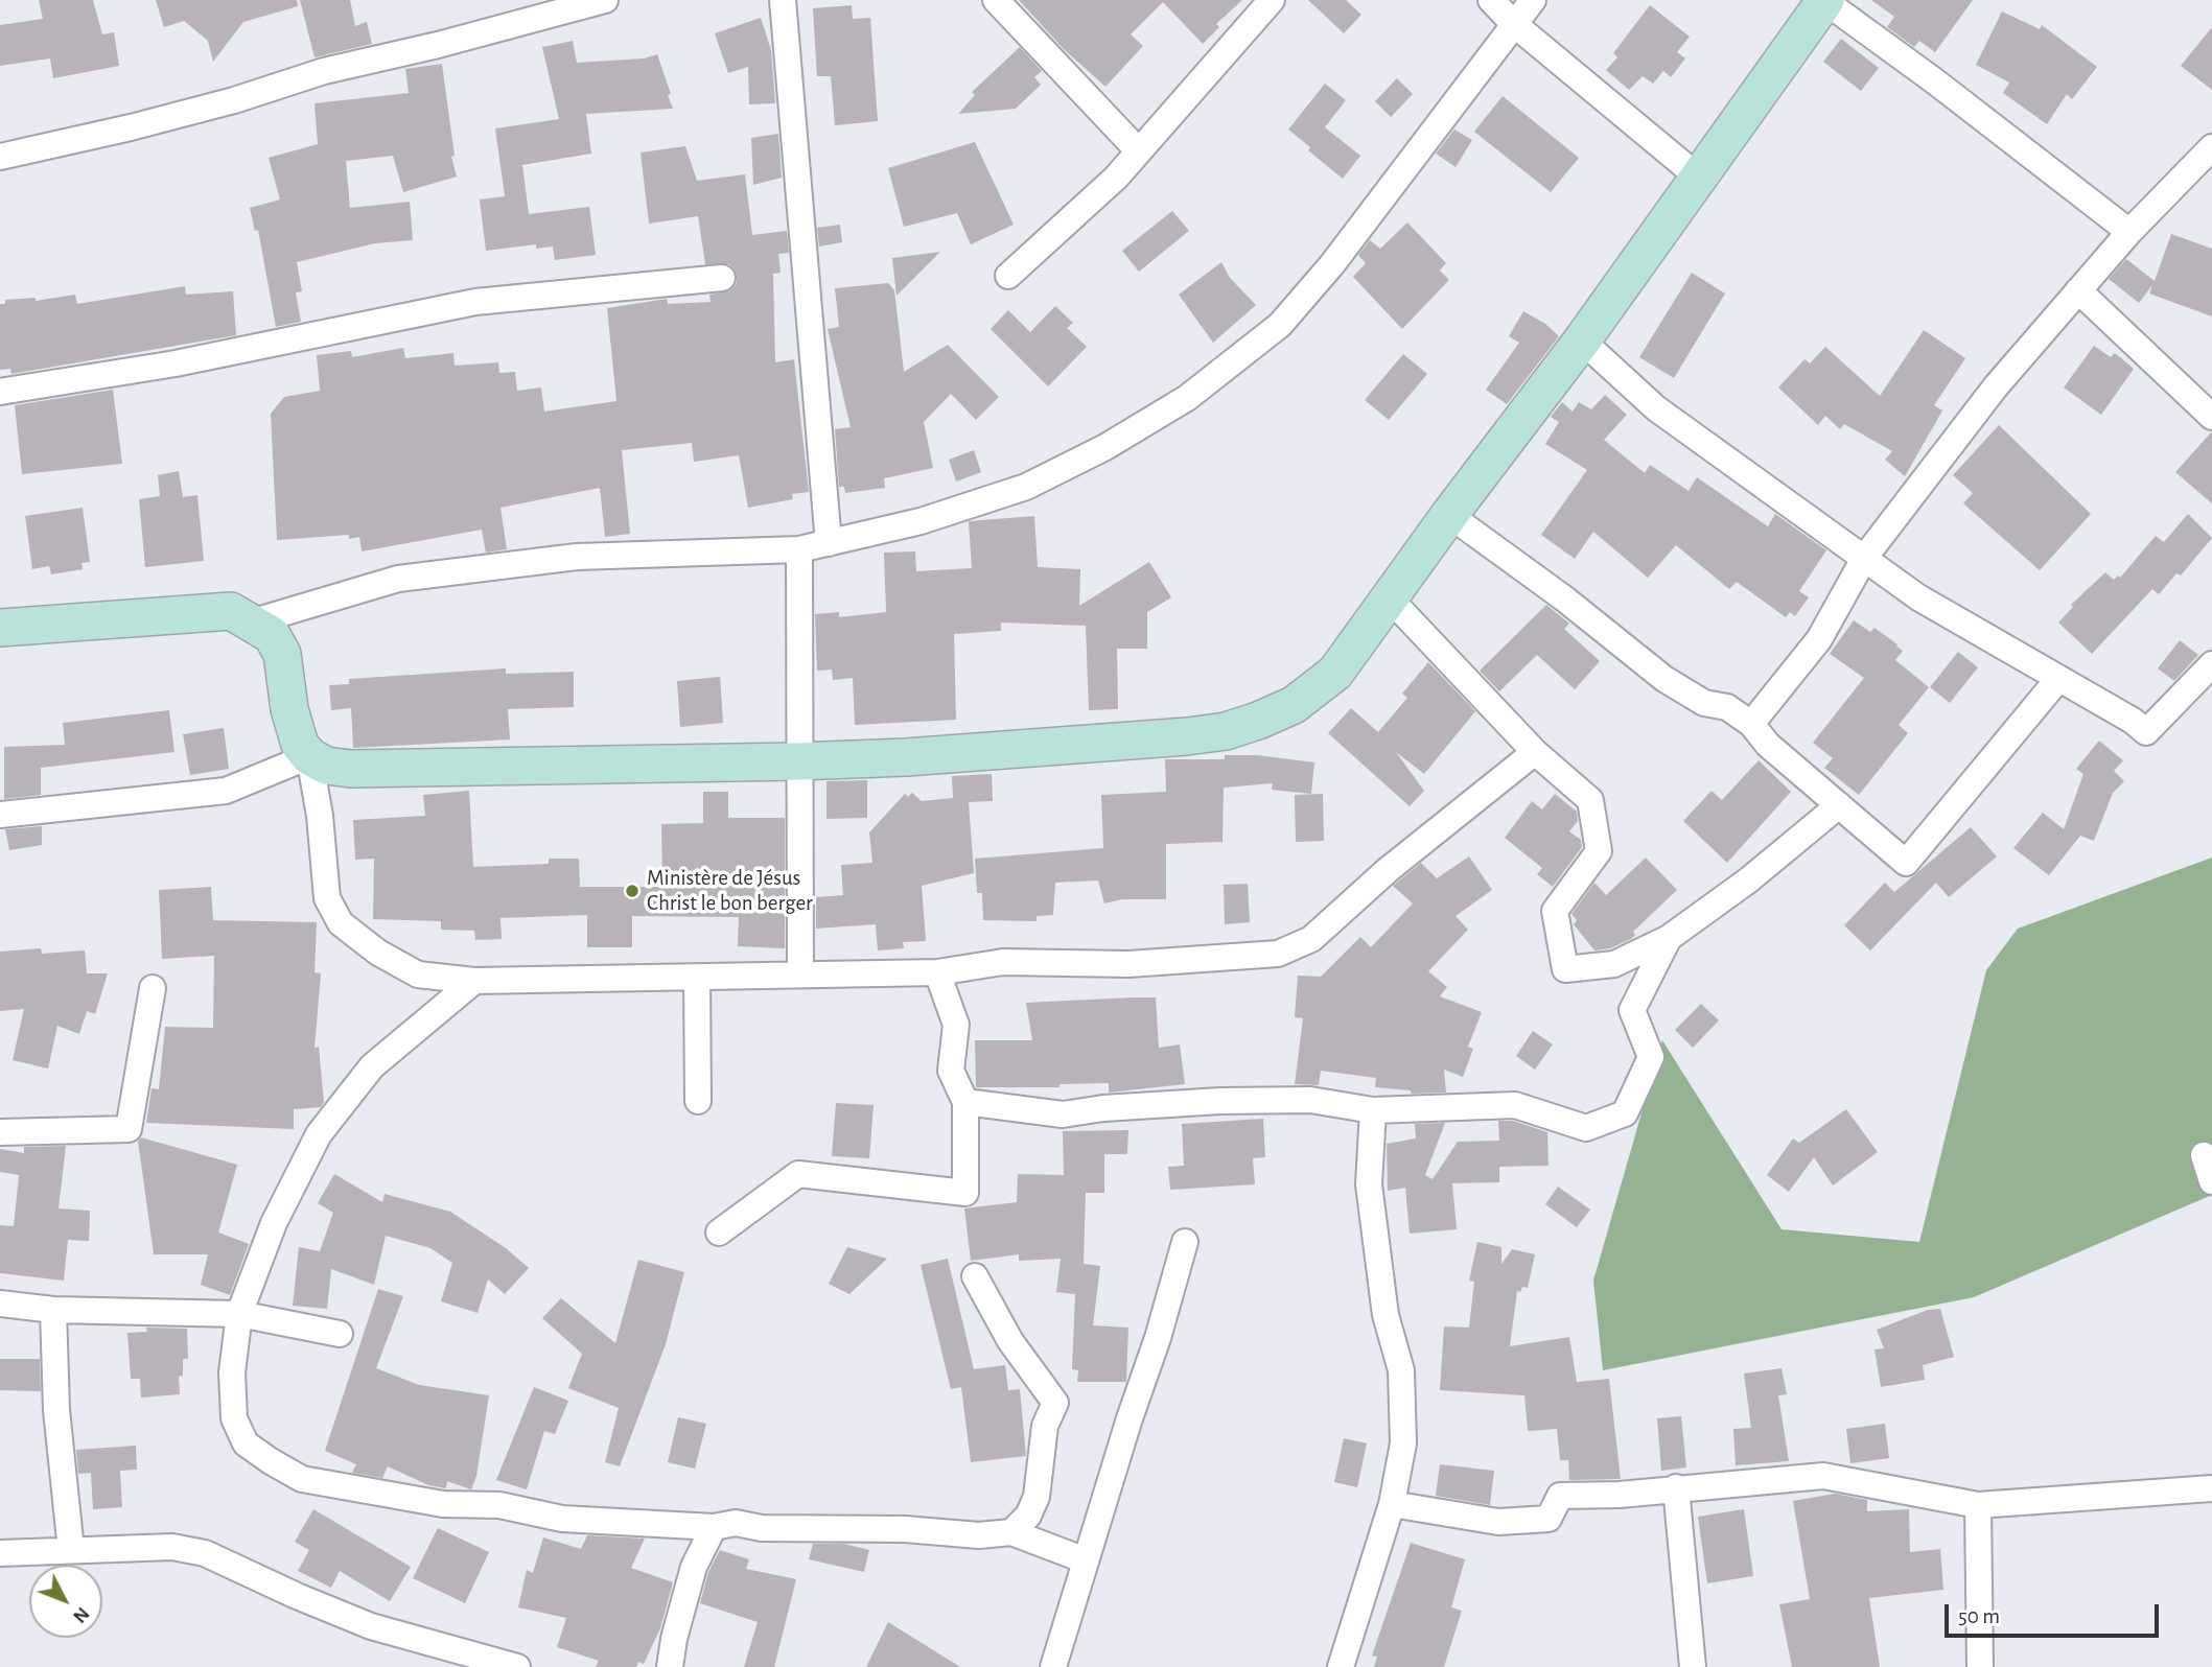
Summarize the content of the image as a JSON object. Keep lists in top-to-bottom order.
{
  "places": ["Ministère de Jésus Christ le bon berger"],
  "scale_bar": "50 m",
  "north": "bottom right"
}
